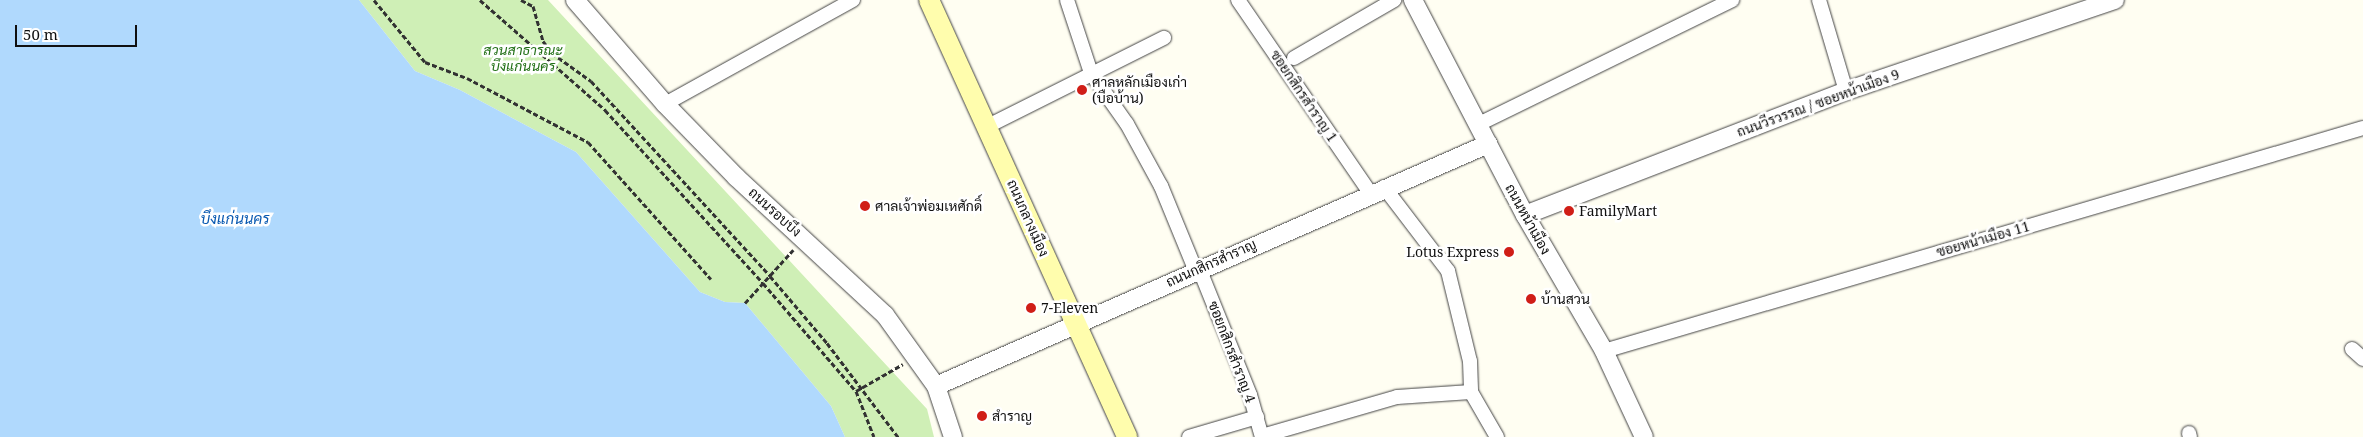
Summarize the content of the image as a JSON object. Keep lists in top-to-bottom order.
{
  "streets": {
    "main road": ["ถนนกลางเมือง"],
    "street": [
      "ซอยกสิกรสำราญ 1",
      "ถนนวีรวรรณ / ซอยหน้าเมือง 9",
      "ถนนรอบบึง",
      "ถนนหน้าเมือง",
      "ซอยหน้าเมือง 11",
      "ถนนกสิกรสำราญ",
      "ซอยกสิกรสำราญ 4"
    ]
  },
  "crossings": [
    ["ซอยกสิกรสำราญ 1", "ถนนกสิกรสำราญ"],
    ["ถนนวีรวรรณ / ซอยหน้าเมือง 9", "ถนนหน้าเมือง"],
    ["ถนนรอบบึง", "ถนนกสิกรสำราญ"],
    ["ถนนกลางเมือง", "ถนนกสิกรสำราญ"],
    ["ถนนหน้าเมือง", "ซอยหน้าเมือง 11"],
    ["ถนนหน้าเมือง", "ถนนกสิกรสำราญ"],
    ["ถนนกสิกรสำราญ", "ซอยกสิกรสำราญ 4"]
  ],
  "water": ["บึงแก่นนคร"],
  "parks": ["สวนสาธารณะ บึงแก่นนคร"],
  "places": [
    "ศาลหลักเมืองเก่า (บือบ้าน)",
    "ศาลเจ้าพ่อมเหศักดิ์",
    "FamilyMart",
    "Lotus Express",
    "บ้านสวน",
    "7-Eleven",
    "สำราญ"
  ],
  "scale_bar": "50 m"
}
